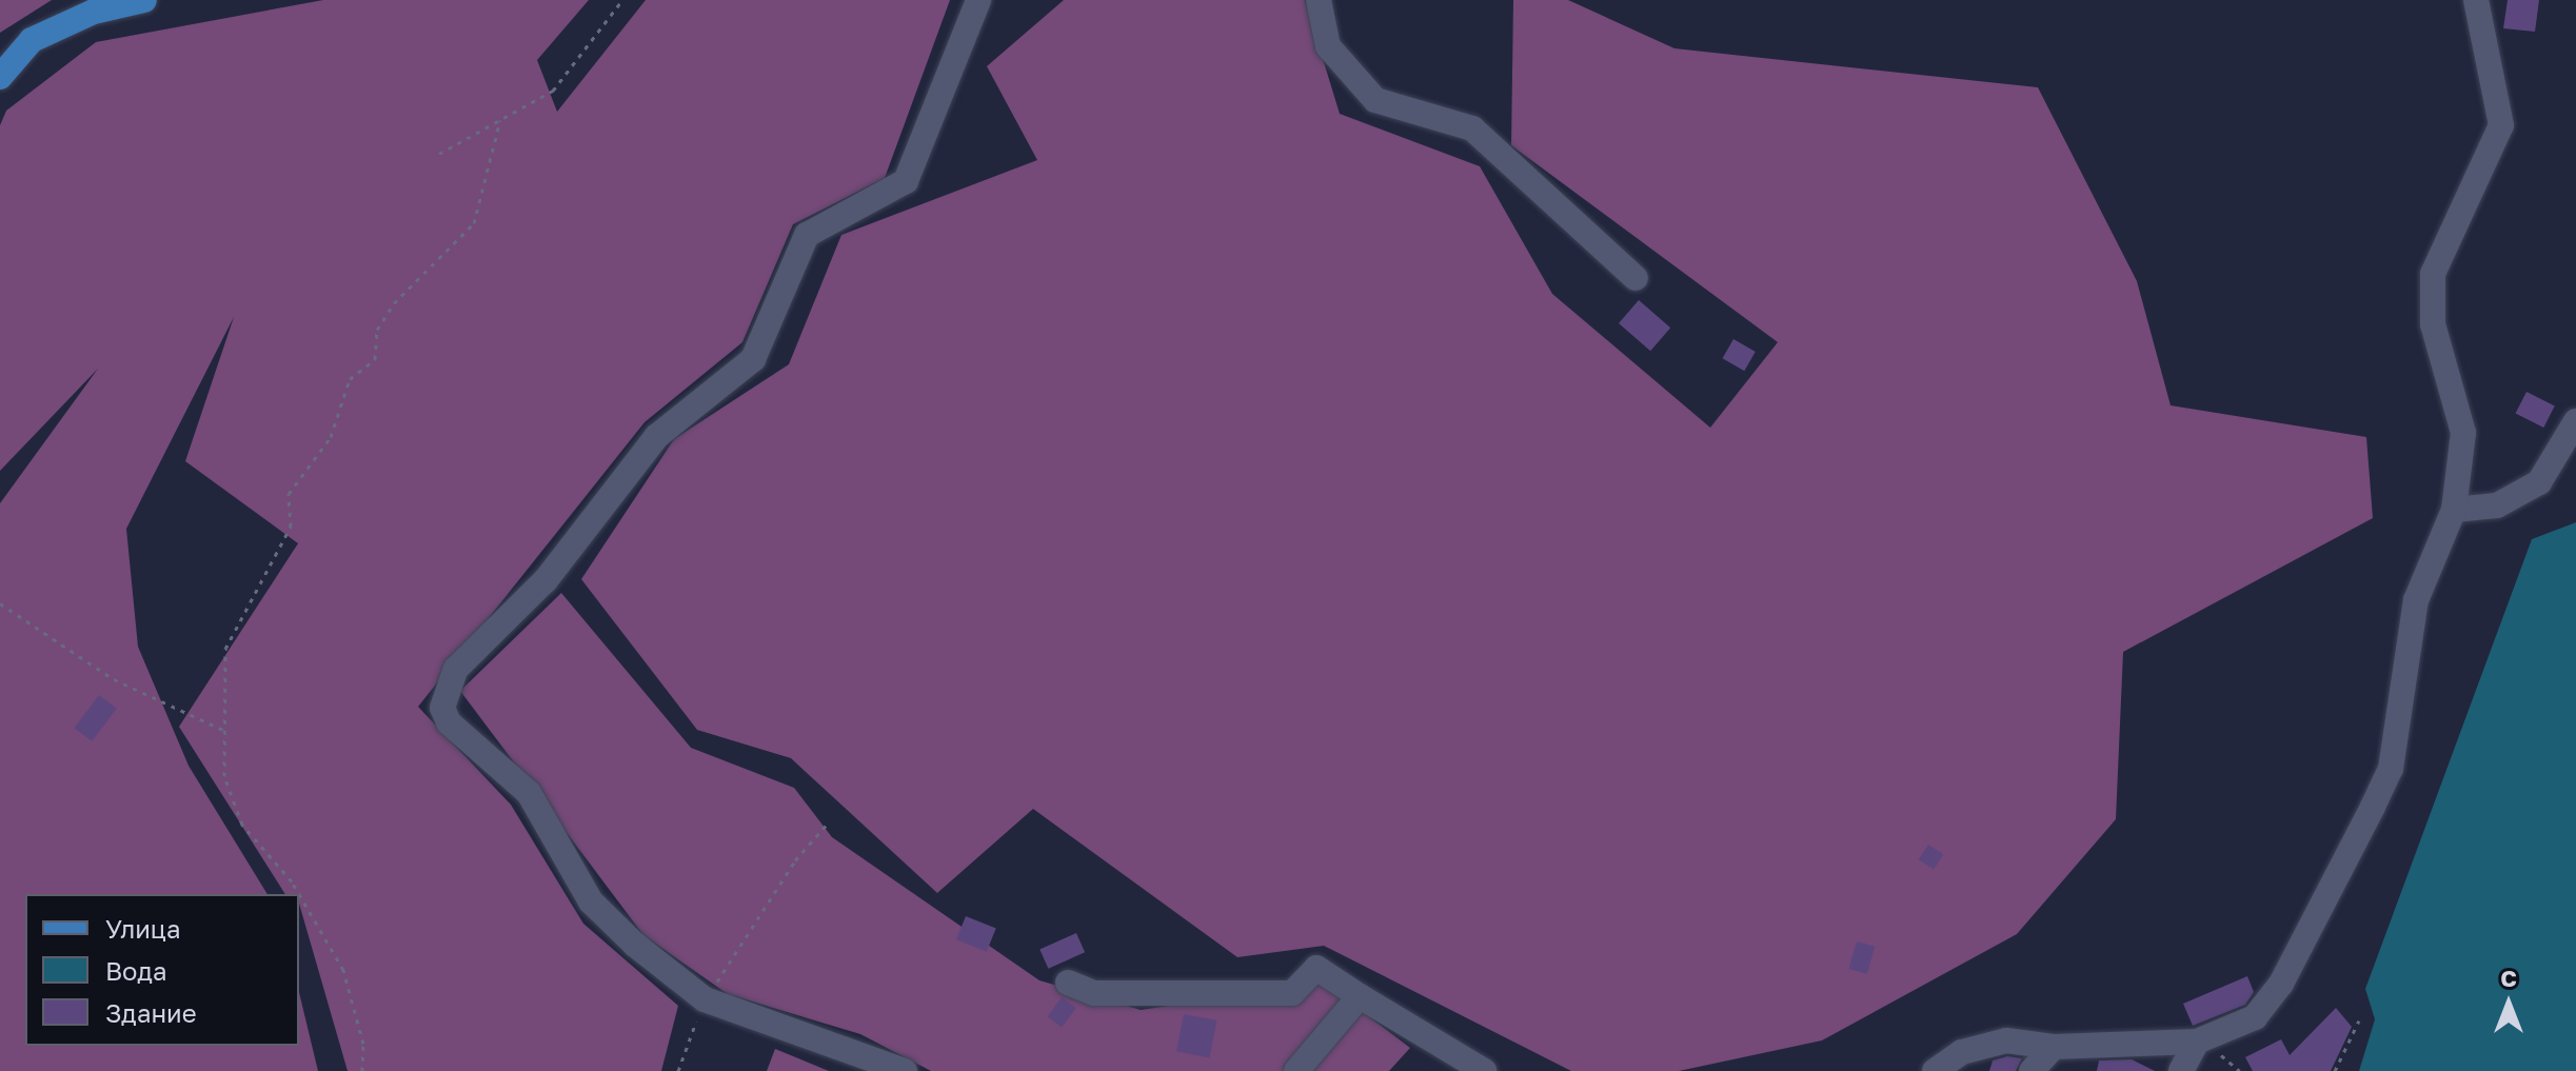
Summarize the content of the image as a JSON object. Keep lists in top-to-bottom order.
{
  "legend": ["Улица", "Вода", "Здание"],
  "north": "top"
}
